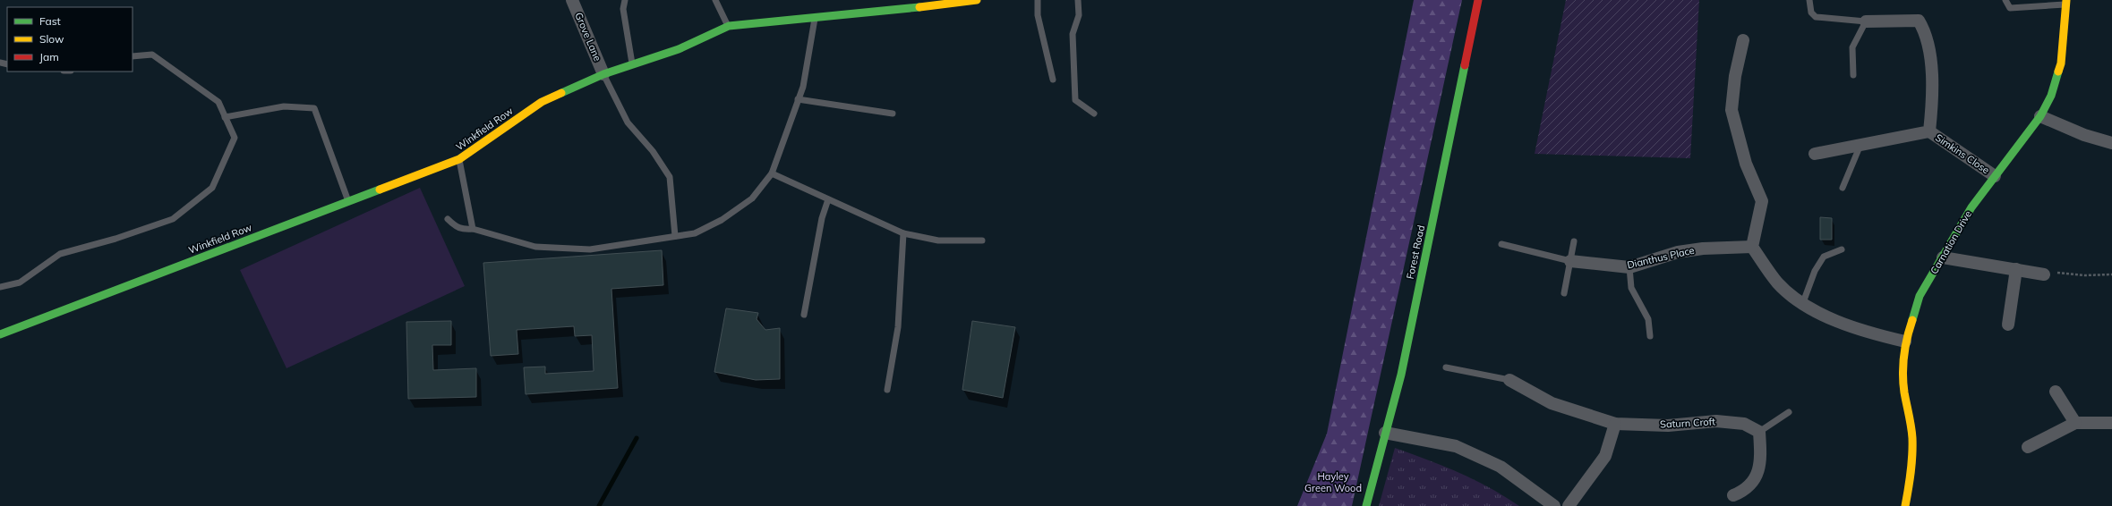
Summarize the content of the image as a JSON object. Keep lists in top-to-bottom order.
{
  "streets": {
    "main road": ["Winkfield Row", "Carnation Drive", "Forest Road"],
    "street": [
      "Grove Lane",
      "Simkins Close",
      "Dianthus Place",
      "Saturn Croft"
    ]
  },
  "crossings": [
    ["Grove Lane", "Winkfield Row"],
    ["Simkins Close", "Carnation Drive"]
  ],
  "parks": ["Hayley Green Wood"],
  "legend": ["Fast", "Slow", "Jam"]
}
